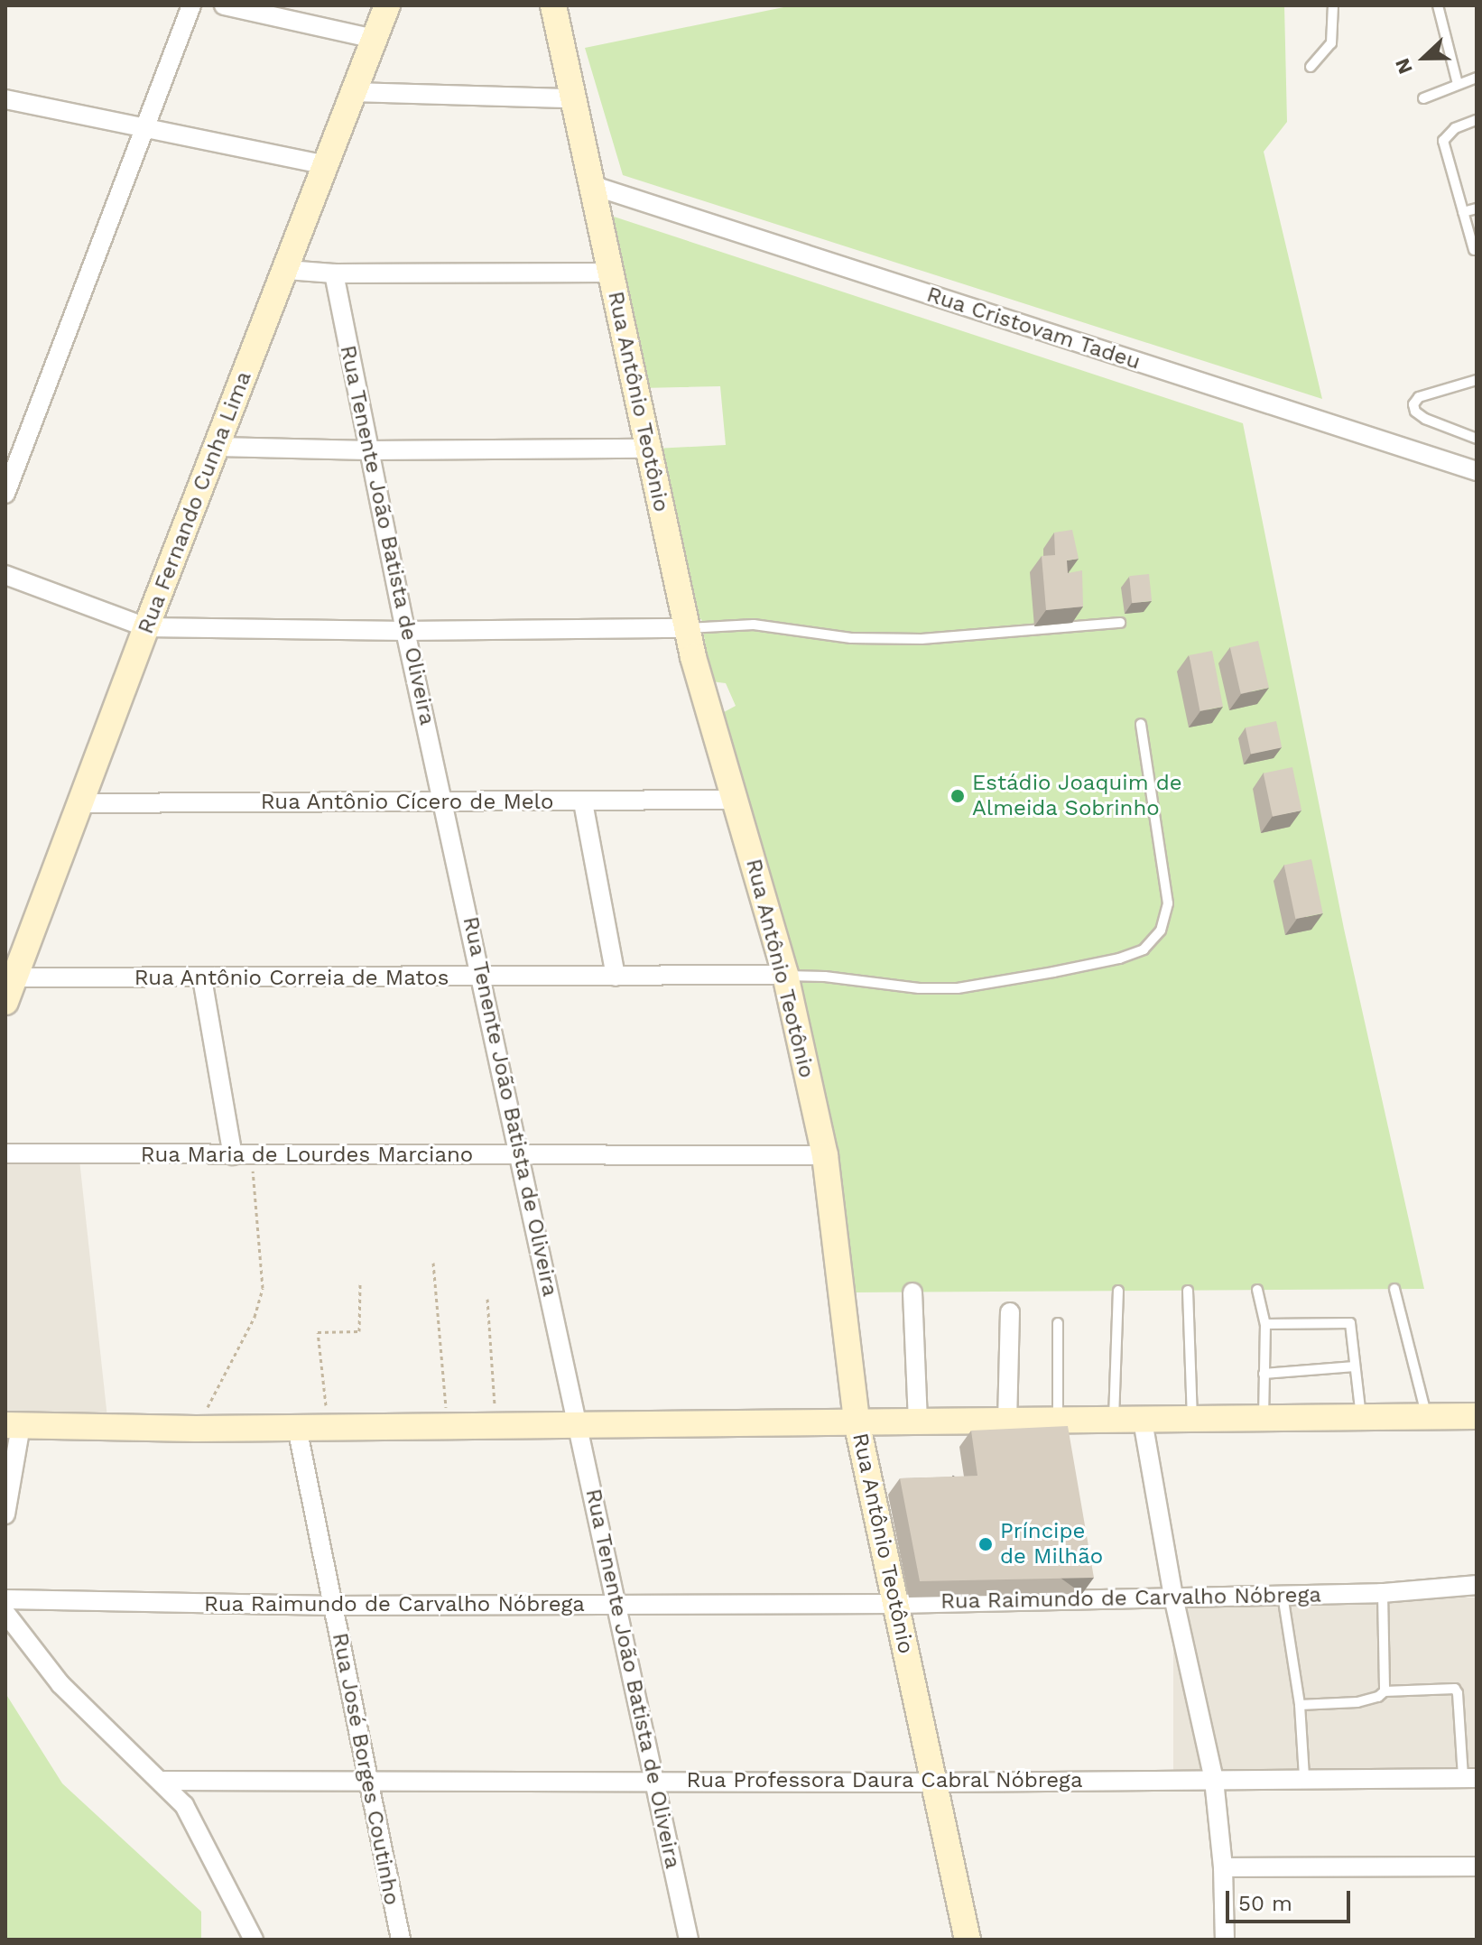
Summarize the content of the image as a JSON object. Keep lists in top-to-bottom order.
{
  "streets": {
    "street": [
      "Rua Cristovam Tadeu",
      "Rua Antônio Teotônio",
      "Rua Fernando Cunha Lima",
      "Rua Tenente João Batista de Oliveira",
      "Rua Antônio Cícero de Melo",
      "Rua Antônio Correia de Matos",
      "Rua Maria de Lourdes Marciano",
      "Rua Raimundo de Carvalho Nóbrega",
      "Rua José Borges Coutinho",
      "Rua Professora Daura Cabral Nóbrega"
    ]
  },
  "crossings": [
    ["Rua Cristovam Tadeu", "Rua Antônio Teotônio"],
    ["Rua Antônio Teotônio", "Rua Antônio Cícero de Melo"],
    ["Rua Antônio Teotônio", "Rua Antônio Correia de Matos"],
    ["Rua Antônio Teotônio", "Rua Maria de Lourdes Marciano"],
    ["Rua Antônio Teotônio", "Rua Raimundo de Carvalho Nóbrega"],
    ["Rua Antônio Teotônio", "Rua Professora Daura Cabral Nóbrega"],
    ["Rua Fernando Cunha Lima", "Rua Antônio Cícero de Melo"],
    ["Rua Fernando Cunha Lima", "Rua Antônio Correia de Matos"],
    ["Rua Tenente João Batista de Oliveira", "Rua Antônio Cícero de Melo"],
    ["Rua Tenente João Batista de Oliveira", "Rua Antônio Correia de Matos"],
    ["Rua Tenente João Batista de Oliveira", "Rua Maria de Lourdes Marciano"],
    ["Rua Tenente João Batista de Oliveira", "Rua Raimundo de Carvalho Nóbrega"],
    ["Rua Tenente João Batista de Oliveira", "Rua Professora Daura Cabral Nóbrega"],
    ["Rua Raimundo de Carvalho Nóbrega", "Rua José Borges Coutinho"],
    ["Rua José Borges Coutinho", "Rua Professora Daura Cabral Nóbrega"]
  ],
  "places": ["Estádio Joaquim de Almeida Sobrinho", "Príncipe de Milhão"],
  "scale_bar": "50 m",
  "north": "left"
}
